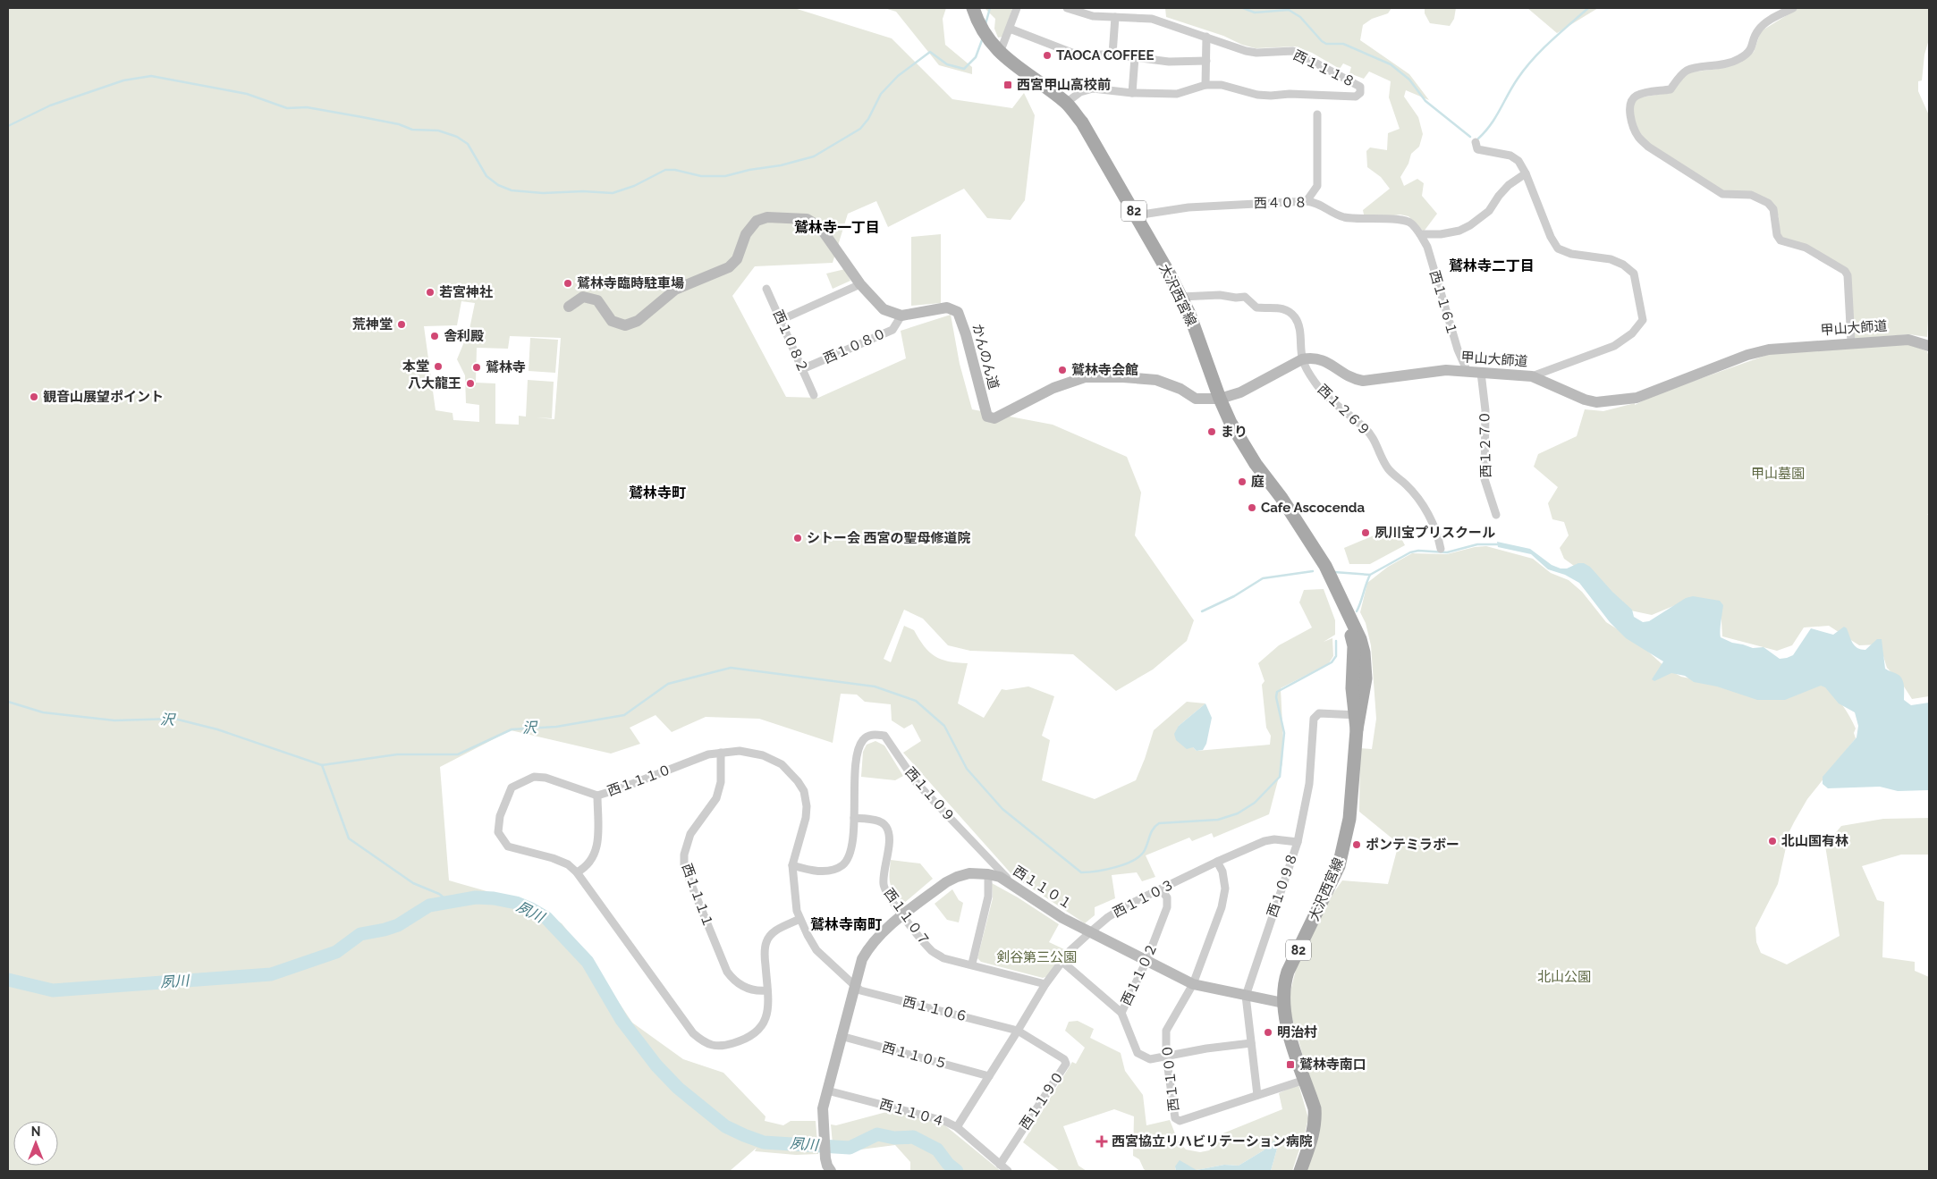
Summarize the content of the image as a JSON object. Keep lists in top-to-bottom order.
{
  "streets": {
    "main road": ["82", "大沢西宮線"],
    "street": [
      "西１１１８",
      "西４０８",
      "西１１６１",
      "甲山大師道",
      "西１０８２",
      "西１０８０",
      "かんのん道",
      "西１２６９",
      "西１２７０",
      "西１１１０",
      "西１１０９",
      "西１０９８",
      "西１１０１",
      "西１１１１",
      "西１１０３",
      "西１１０７",
      "西１１０２",
      "西１１０６",
      "西１１０５",
      "西１１００",
      "西１１９０",
      "西１１０４"
    ]
  },
  "crossings": [
    ["西１１１８", "大沢西宮線"],
    ["西４０８", "大沢西宮線"],
    ["西４０８", "西１１６１"],
    ["大沢西宮線", "かんのん道"],
    ["大沢西宮線", "西１０９８"],
    ["大沢西宮線", "西１１０１"],
    ["大沢西宮線", "西１１００"],
    ["西１１６１", "甲山大師道"],
    ["甲山大師道", "西１２６９"],
    ["甲山大師道", "西１２７０"],
    ["西１０８２", "西１０８０"],
    ["西１０８０", "かんのん道"],
    ["西１１１０", "西１１０１"],
    ["西１１１０", "西１１１１"],
    ["西１１１０", "西１１０６"],
    ["西１１０９", "西１１０１"],
    ["西１１０９", "西１１０７"],
    ["西１０９８", "西１１０１"],
    ["西１０９８", "西１１０３"],
    ["西１０９８", "西１１００"],
    ["西１１０１", "西１１０３"],
    ["西１１０１", "西１１０７"],
    ["西１１０１", "西１１０２"],
    ["西１１０１", "西１１０６"],
    ["西１１０１", "西１１０５"],
    ["西１１０１", "西１１００"],
    ["西１１０１", "西１１０４"],
    ["西１１０３", "西１１０７"],
    ["西１１０３", "西１１０２"],
    ["西１１０３", "西１１０６"],
    ["西１１０３", "西１１０５"],
    ["西１１０３", "西１１００"],
    ["西１１０３", "西１１９０"],
    ["西１１０３", "西１１０４"],
    ["西１１０６", "西１１９０"],
    ["西１１９０", "西１１０４"]
  ],
  "districts": [
    "鷲林寺一丁目",
    "鷲林寺二丁目",
    "鷲林寺町",
    "鷲林寺南町"
  ],
  "water": ["沢", "夙川"],
  "parks": ["甲山墓園", "剣谷第三公園", "北山公園"],
  "places": {
    "other": [
      "TAOCA COFFEE",
      "鷲林寺臨時駐車場",
      "若宮神社",
      "荒神堂",
      "舎利殿",
      "本堂",
      "鷲林寺",
      "鷲林寺会館",
      "八大龍王",
      "観音山展望ポイント",
      "まり",
      "庭",
      "Cafe Ascocenda",
      "夙川宝プリスクール",
      "シトー会 西宮の聖母修道院",
      "北山国有林",
      "ポンテミラボー",
      "明治村"
    ],
    "transit": ["西宮甲山高校前", "鷲林寺南口"],
    "health": ["西宮協立リハビリテーション病院"]
  },
  "north": "top"
}
